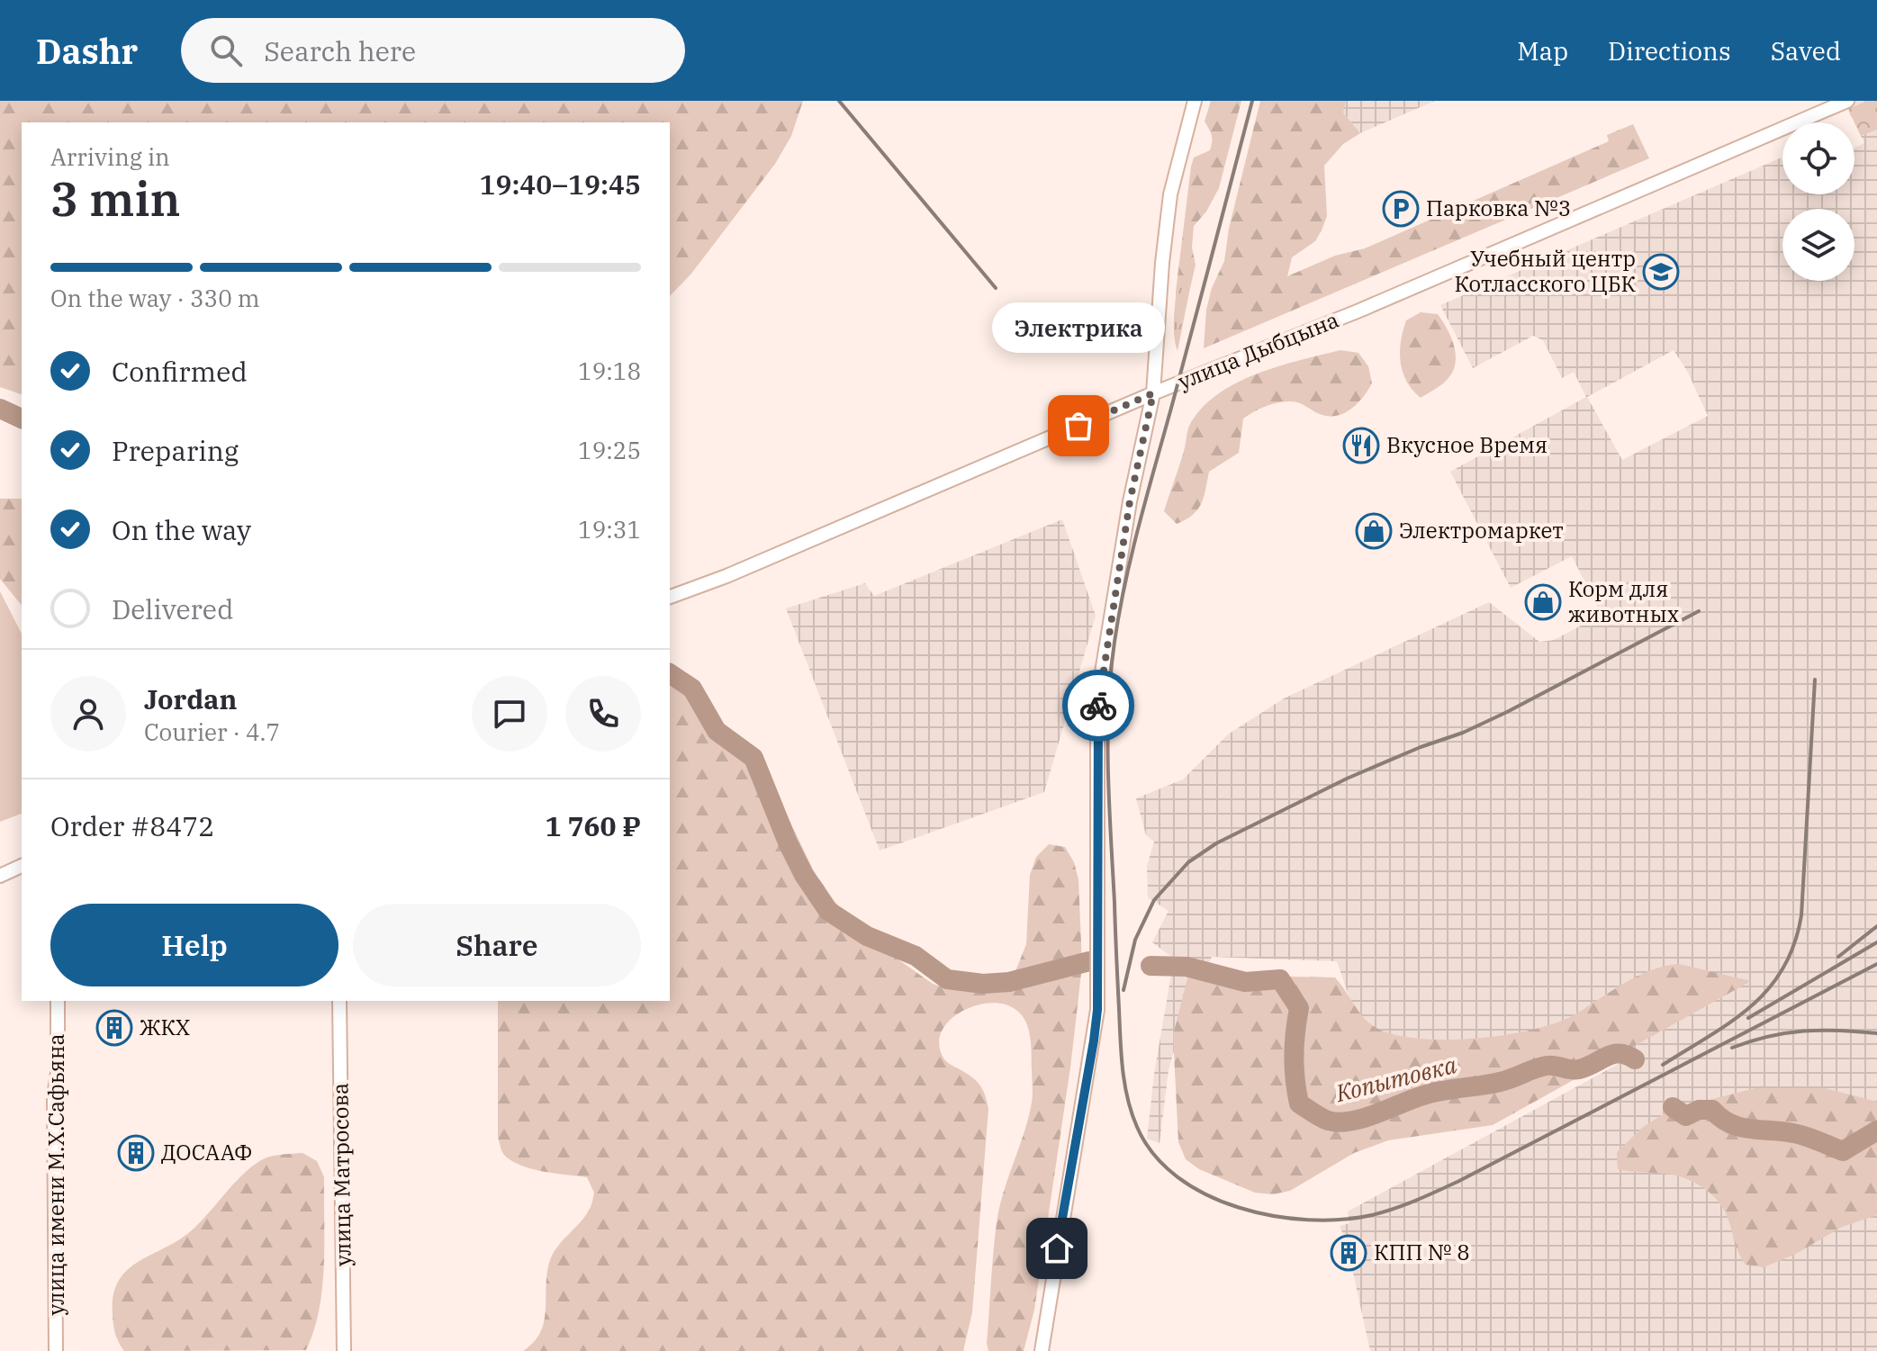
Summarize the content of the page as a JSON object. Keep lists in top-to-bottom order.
{
  "streets": {
    "street": ["улица Дыбцына", "улица имени М.Х.Сафьяна", "улица Матросова"]
  },
  "water": ["Копытовка"],
  "places": {
    "parking": ["Парковка №3"],
    "school or university": ["Учебный центр Котласского ЦБК"],
    "other": ["Электрика"],
    "restaurant": ["Вкусное Время"],
    "shop": ["Электромаркет", "Корм для животных"],
    "building": ["ЖКХ", "ДОСААФ", "КПП № 8"]
  },
  "page": {
    "header": "Dashr",
    "search": "Search here",
    "nav": ["Map", "Directions", "Saved"],
    "heading": ["3 min", "Arriving in", "19:40–19:45"],
    "panel": [
      "Jordan",
      "Courier · 4.7",
      "Order #8472",
      "1 760 ₽"
    ],
    "bar": "On the way · 330 m",
    "bubble": "Электрика",
    "list": [
      ["Confirmed", "19:18"],
      ["Preparing", "19:25"],
      ["On the way", "19:31"],
      "Delivered"
    ],
    "buttons": ["Help", "Share"]
  }
}
